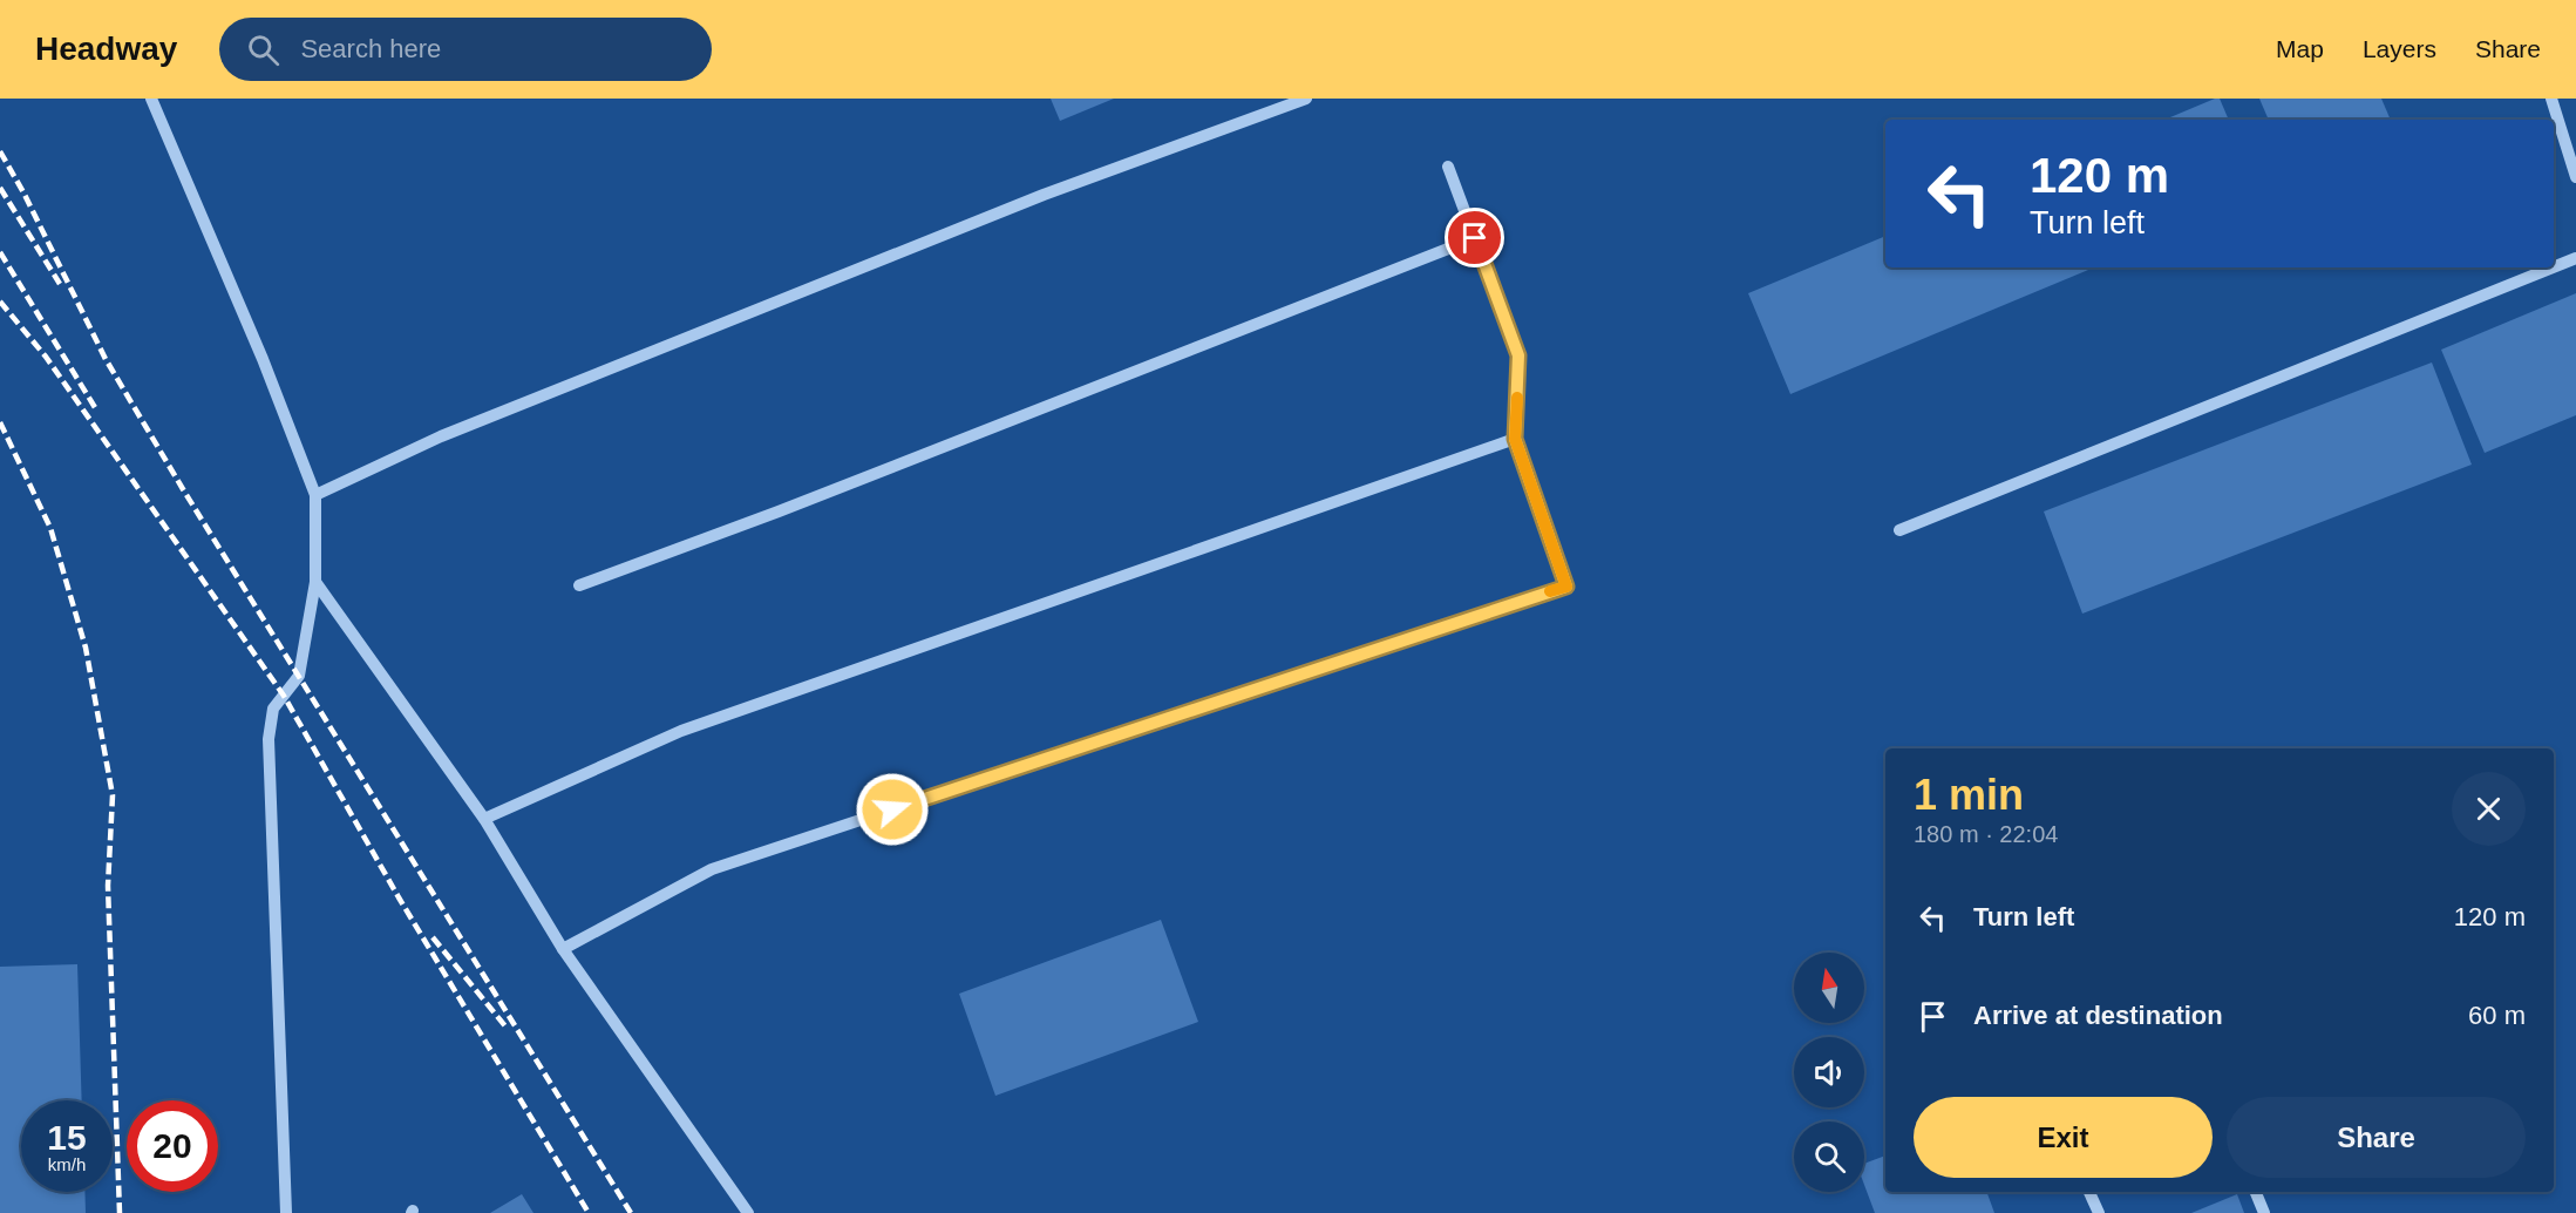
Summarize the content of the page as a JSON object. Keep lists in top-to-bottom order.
{
  "north": "top",
  "page": {
    "header": "Headway",
    "search": "Search here",
    "nav": ["Map", "Layers", "Share"],
    "turn": ["120 m", "Turn left"],
    "heading": ["1 min", "180 m · 22:04"],
    "list": [
      {
        "name": "Turn left",
        "value": "120 m"
      },
      {
        "name": "Arrive at destination",
        "value": "60 m"
      }
    ],
    "buttons": ["Exit", "Share"],
    "speed": "15 km/h",
    "limit": "20"
  }
}
